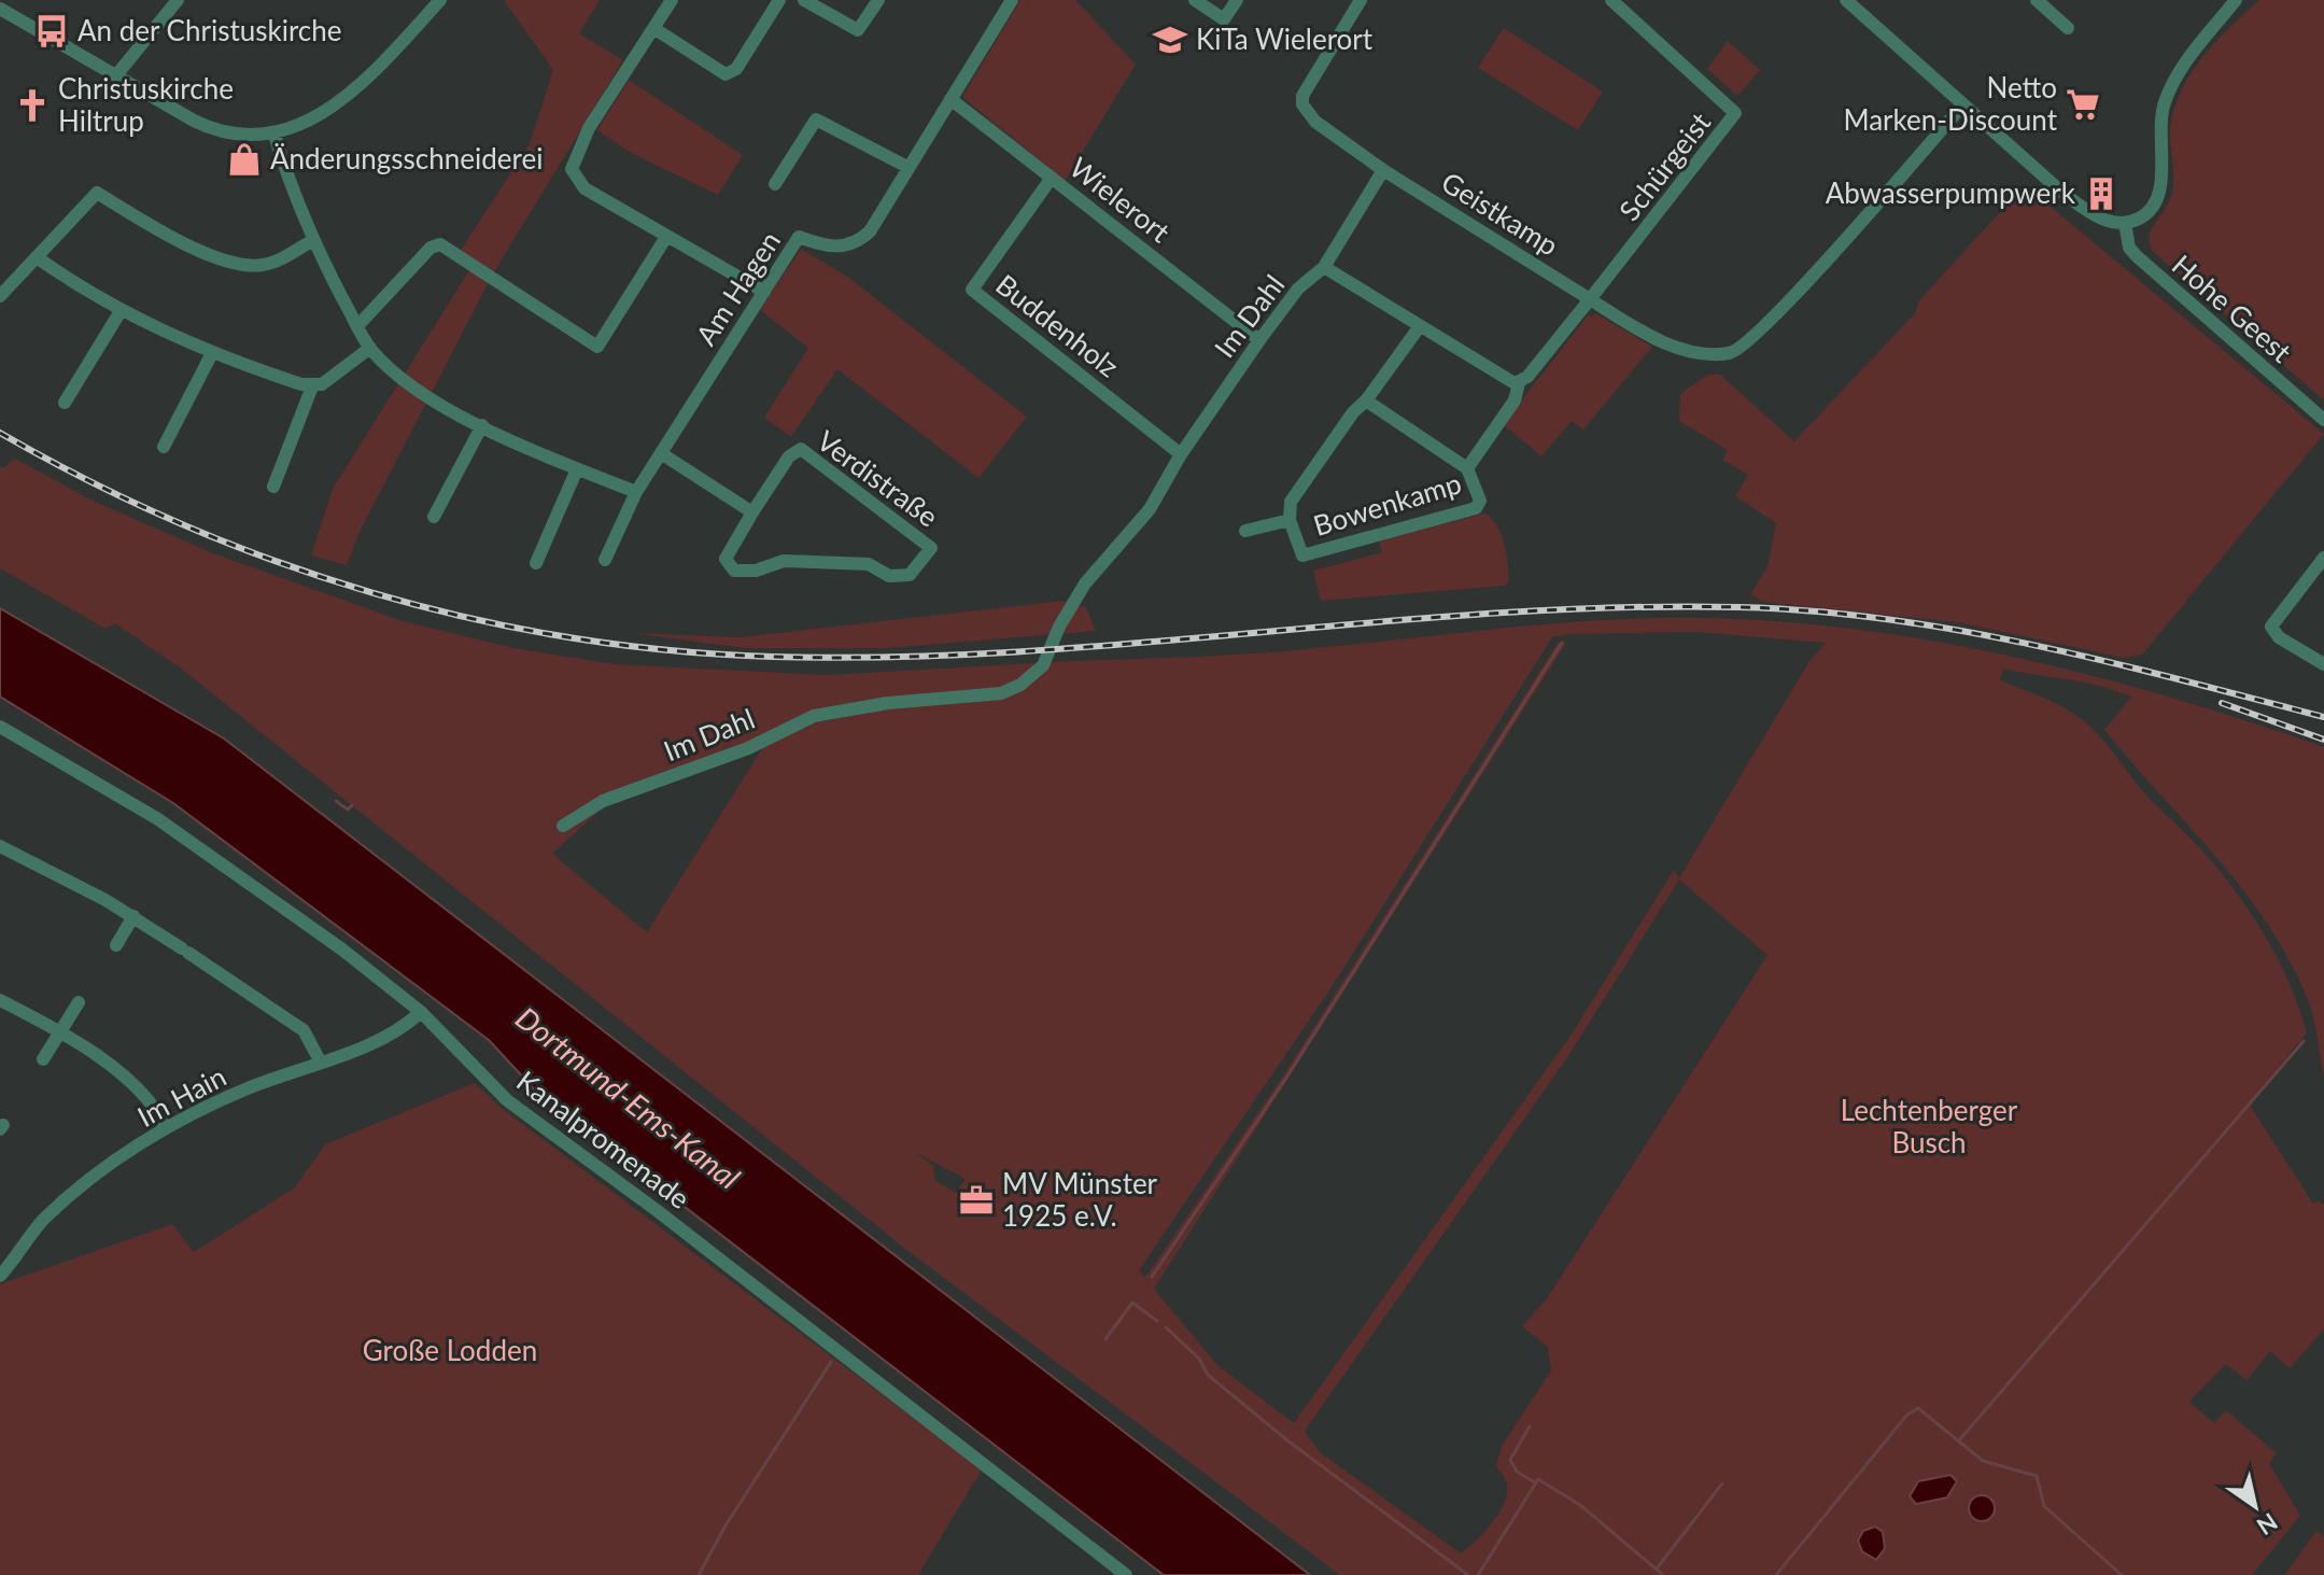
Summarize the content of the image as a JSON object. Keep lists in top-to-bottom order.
{
  "streets": {
    "street": [
      "Schürgeist",
      "Wielerort",
      "Geistkamp",
      "Am Hagen",
      "Hohe Geest",
      "Im Dahl",
      "Buddenholz",
      "Verdistraße",
      "Bowenkamp",
      "Im Hain",
      "Kanalpromenade"
    ]
  },
  "crossings": [
    ["Schürgeist", "Geistkamp"],
    ["Wielerort", "Am Hagen"],
    ["Wielerort", "Im Dahl"],
    ["Wielerort", "Buddenholz"],
    ["Im Dahl", "Buddenholz"],
    ["Im Dahl", "Bowenkamp"],
    ["Im Hain", "Kanalpromenade"]
  ],
  "water": ["Dortmund-Ems-Kanal"],
  "parks": ["Lechtenberger Busch", "Große Lodden"],
  "places": {
    "bus stop": ["An der Christuskirche"],
    "school or university": ["KiTa Wielerort"],
    "supermarket": ["Netto Marken-Discount"],
    "church": ["Christuskirche Hiltrup"],
    "shop": ["Änderungsschneiderei"],
    "building": ["Abwasserpumpwerk"],
    "office": ["MV Münster 1925 e.V."]
  },
  "north": "bottom right"
}
